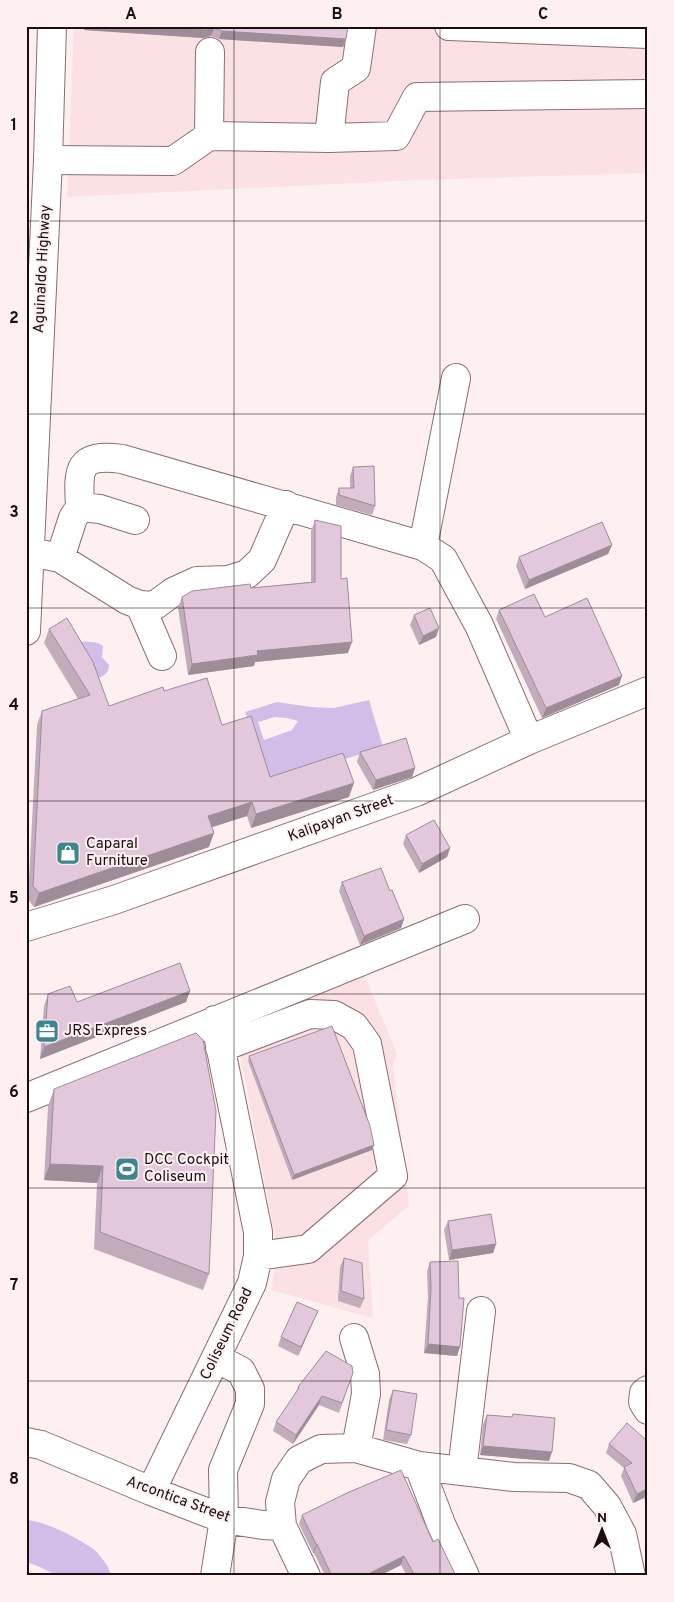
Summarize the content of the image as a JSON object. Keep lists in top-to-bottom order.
{
  "streets": {
    "main road": [
      "Aguinaldo Highway",
      "Kalipayan Street",
      "Coliseum Road",
      "Arcontica Street"
    ]
  },
  "crossings": [
    ["Coliseum Road", "Arcontica Street"]
  ],
  "places": {
    "shop": ["Caparal Furniture"],
    "office": ["JRS Express"],
    "sports": ["DCC Cockpit Coliseum"]
  },
  "north": "top",
  "grid": {
    "columns": ["A", "B", "C"],
    "rows": [
      "1",
      "2",
      "3",
      "4",
      "5",
      "6",
      "7",
      "8"
    ]
  }
}
